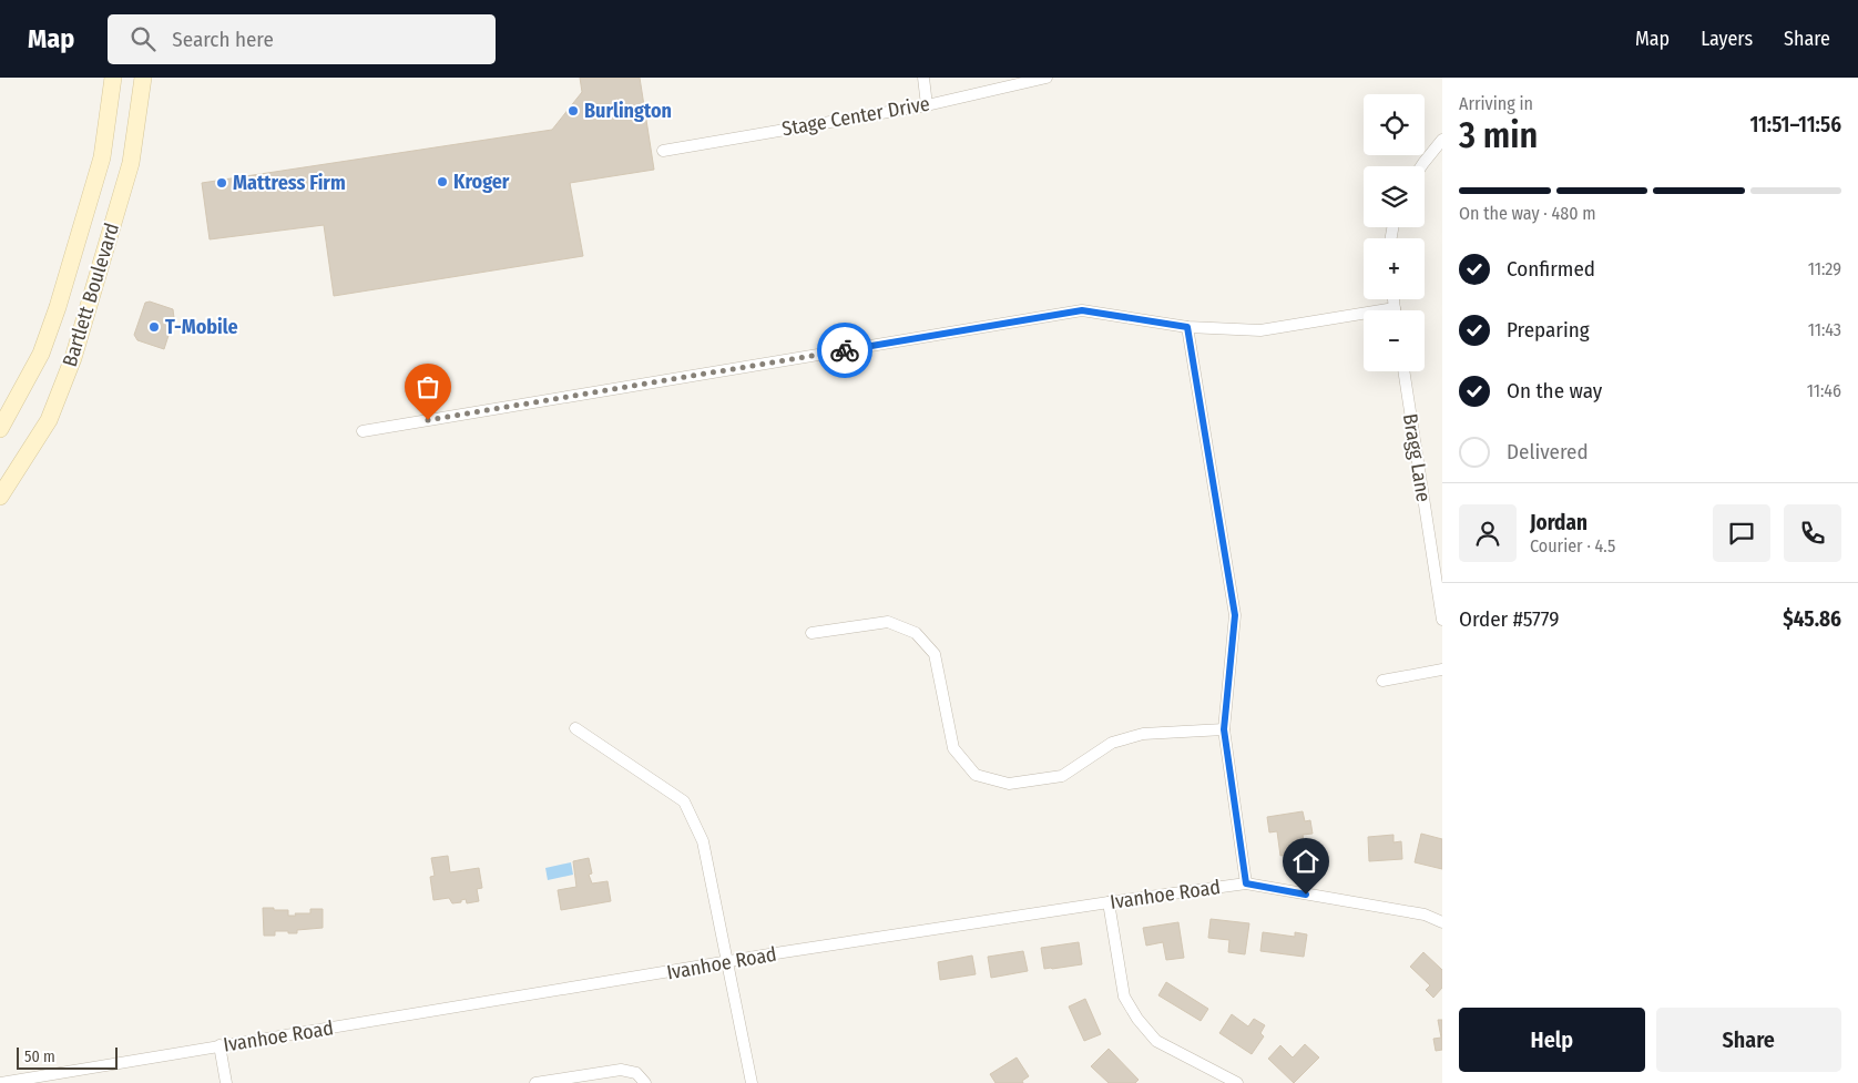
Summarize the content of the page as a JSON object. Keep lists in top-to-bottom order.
{
  "streets": {
    "main road": ["Bartlett Boulevard"],
    "street": ["Stage Center Drive", "Bragg Lane", "Ivanhoe Road"]
  },
  "places": [
    "Burlington",
    "Kroger",
    "Mattress Firm",
    "T-Mobile"
  ],
  "scale_bar": "50 m",
  "page": {
    "header": "Map",
    "search": "Search here",
    "nav": ["Map", "Layers", "Share"],
    "heading": ["3 min", "Arriving in", "11:51–11:56"],
    "panel": [
      "Jordan",
      "Courier · 4.5",
      "Order #5779",
      "$45.86"
    ],
    "map_buttons": ["+", "−"],
    "bar": "On the way · 480 m",
    "list": [
      ["Confirmed", "11:29"],
      ["Preparing", "11:43"],
      ["On the way", "11:46"],
      "Delivered"
    ],
    "buttons": ["Help", "Share"],
    "scale": "50 m"
  }
}
